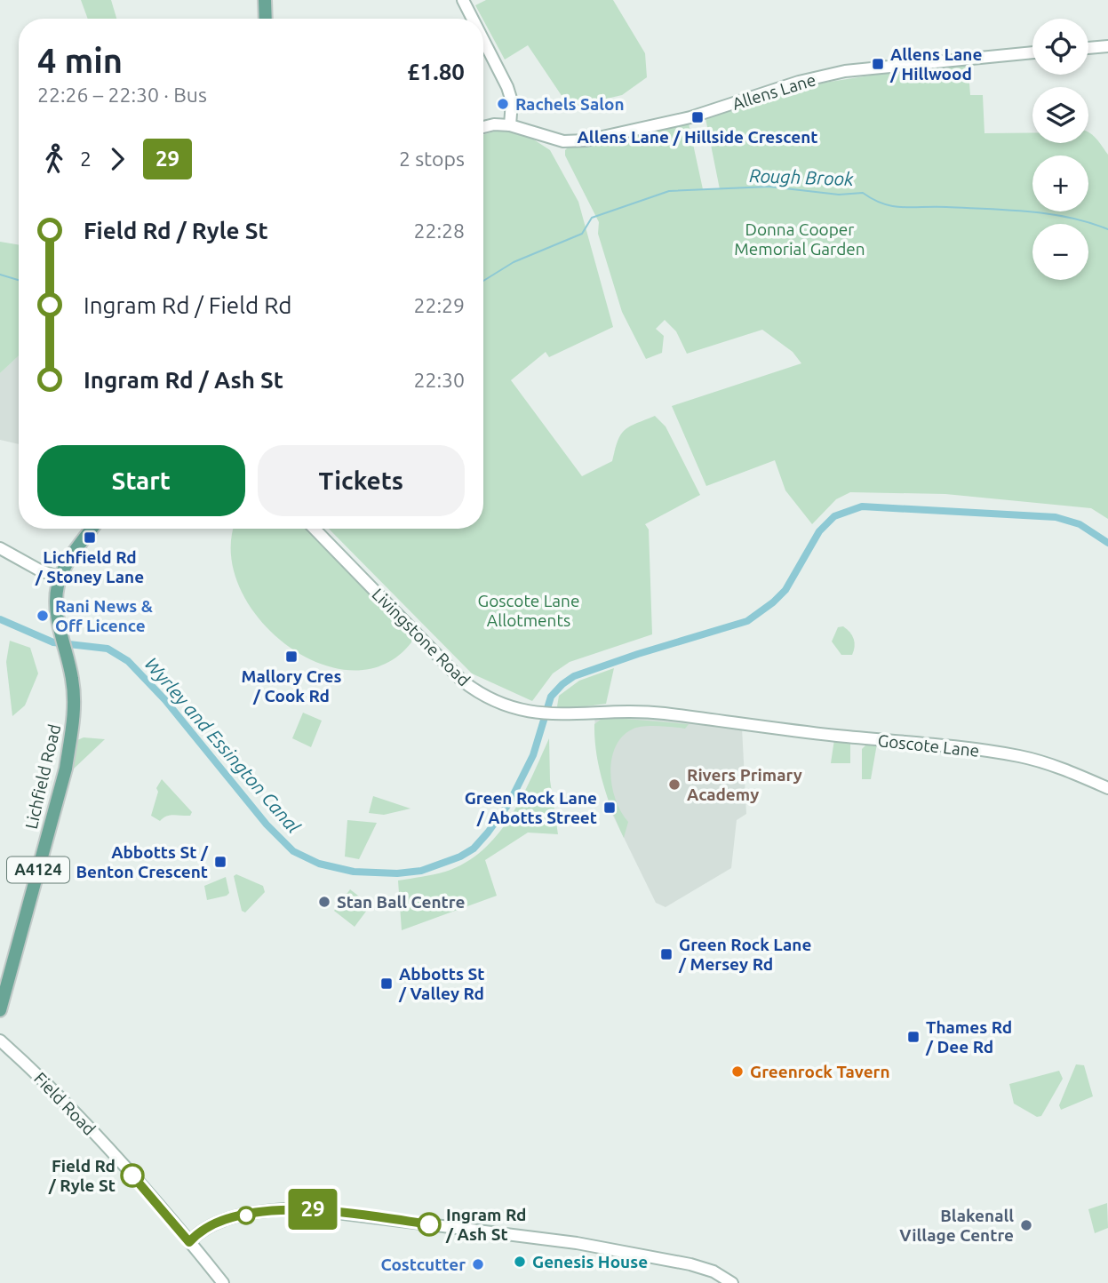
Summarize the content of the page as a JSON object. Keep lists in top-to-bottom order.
{
  "streets": {
    "main road": ["Lichfield Road", "A4124"],
    "street": [
      "Allens Lane",
      "Livingstone Road",
      "Goscote Lane",
      "Field Road"
    ]
  },
  "crossings": [
    ["Livingstone Road", "Goscote Lane"]
  ],
  "water": ["Rough Brook", "Wyrley and Essington Canal"],
  "parks": ["Donna Cooper Memorial Garden", "Goscote Lane Allotments"],
  "places": {
    "transit": [
      "Allens Lane / Hillwood",
      "Allens Lane / Hillside Crescent",
      "Lichfield Rd / Stoney Lane",
      "Mallory Cres / Cook Rd",
      "Green Rock Lane / Abotts Street",
      "Abbotts St / Benton Crescent",
      "Green Rock Lane / Mersey Rd",
      "Abbotts St / Valley Rd",
      "Thames Rd / Dee Rd"
    ],
    "other": [
      "Rachels Salon",
      "Rani News & Off Licence",
      "Rivers Primary Academy",
      "Stan Ball Centre",
      "Greenrock Tavern",
      "Field Rd / Ryle St",
      "Ingram Rd / Ash St",
      "Blakenall Village Centre",
      "Genesis House",
      "Costcutter"
    ]
  },
  "lines": ["bus line 29"],
  "page": {
    "on_map": "29",
    "map_buttons": ["+", "−"],
    "heading": ["4 min", "22:26 – 22:30 · Bus", "£1.80"],
    "legs": ["2", "29", "2 stops"],
    "list": [
      {
        "name": "Field Rd / Ryle St",
        "value": "22:28"
      },
      {
        "name": "Ingram Rd / Field Rd",
        "value": "22:29"
      },
      {
        "name": "Ingram Rd / Ash St",
        "value": "22:30"
      }
    ],
    "buttons": ["Start", "Tickets"]
  }
}
